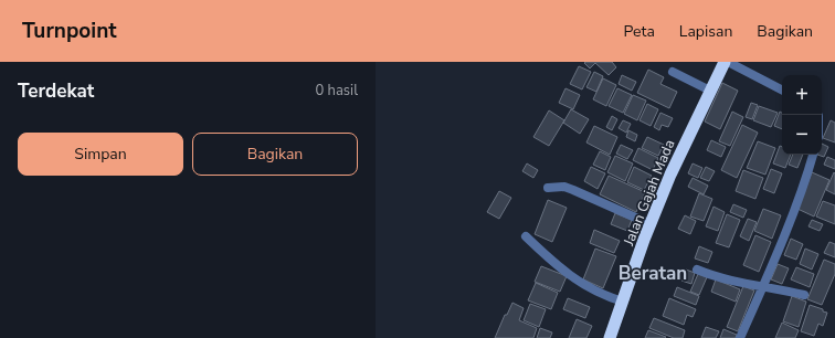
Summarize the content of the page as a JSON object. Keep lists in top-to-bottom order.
{
  "streets": {
    "highway": ["Jalan Gajah Mada"]
  },
  "districts": ["Beratan"],
  "page": {
    "header": "Turnpoint",
    "nav": ["Peta", "Lapisan", "Bagikan"],
    "heading": ["Terdekat", "0 hasil"],
    "map_buttons": ["+", "−"],
    "buttons": ["Simpan", "Bagikan"]
  }
}
